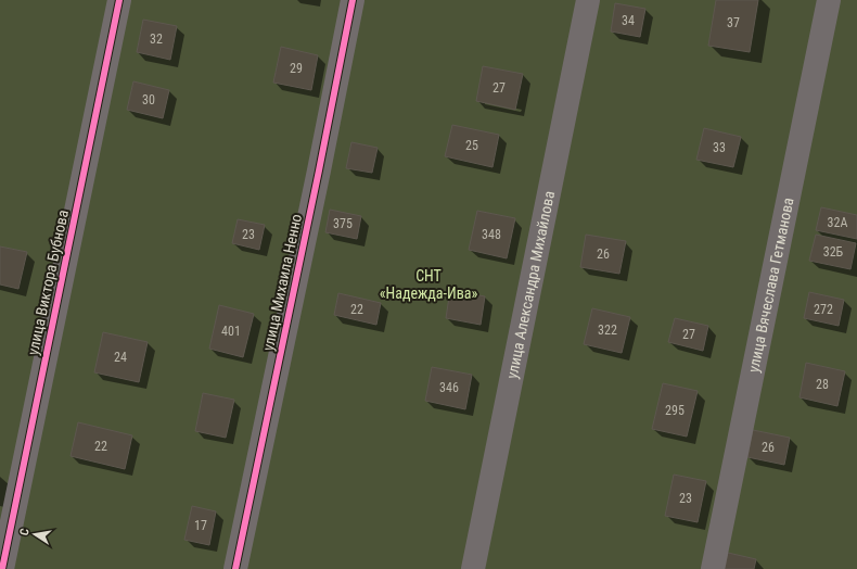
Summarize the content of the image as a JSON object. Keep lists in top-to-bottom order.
{
  "streets": {
    "street": [
      "улица Виктора Бубнова",
      "улица Михаила Ненно",
      "улица Александра Михайлова",
      "улица Вячеслава Гетманова"
    ]
  },
  "parks": ["СНТ «Надежда-Ива»"],
  "house_numbers": [
    "34",
    "37",
    "32",
    "29",
    "27",
    "30",
    "25",
    "33",
    "32А",
    "375",
    "23",
    "348",
    "32Б",
    "26",
    "22",
    "272",
    "322",
    "401",
    "27",
    "24",
    "28",
    "346",
    "295",
    "22",
    "26",
    "23",
    "17"
  ],
  "north": "left"
}
